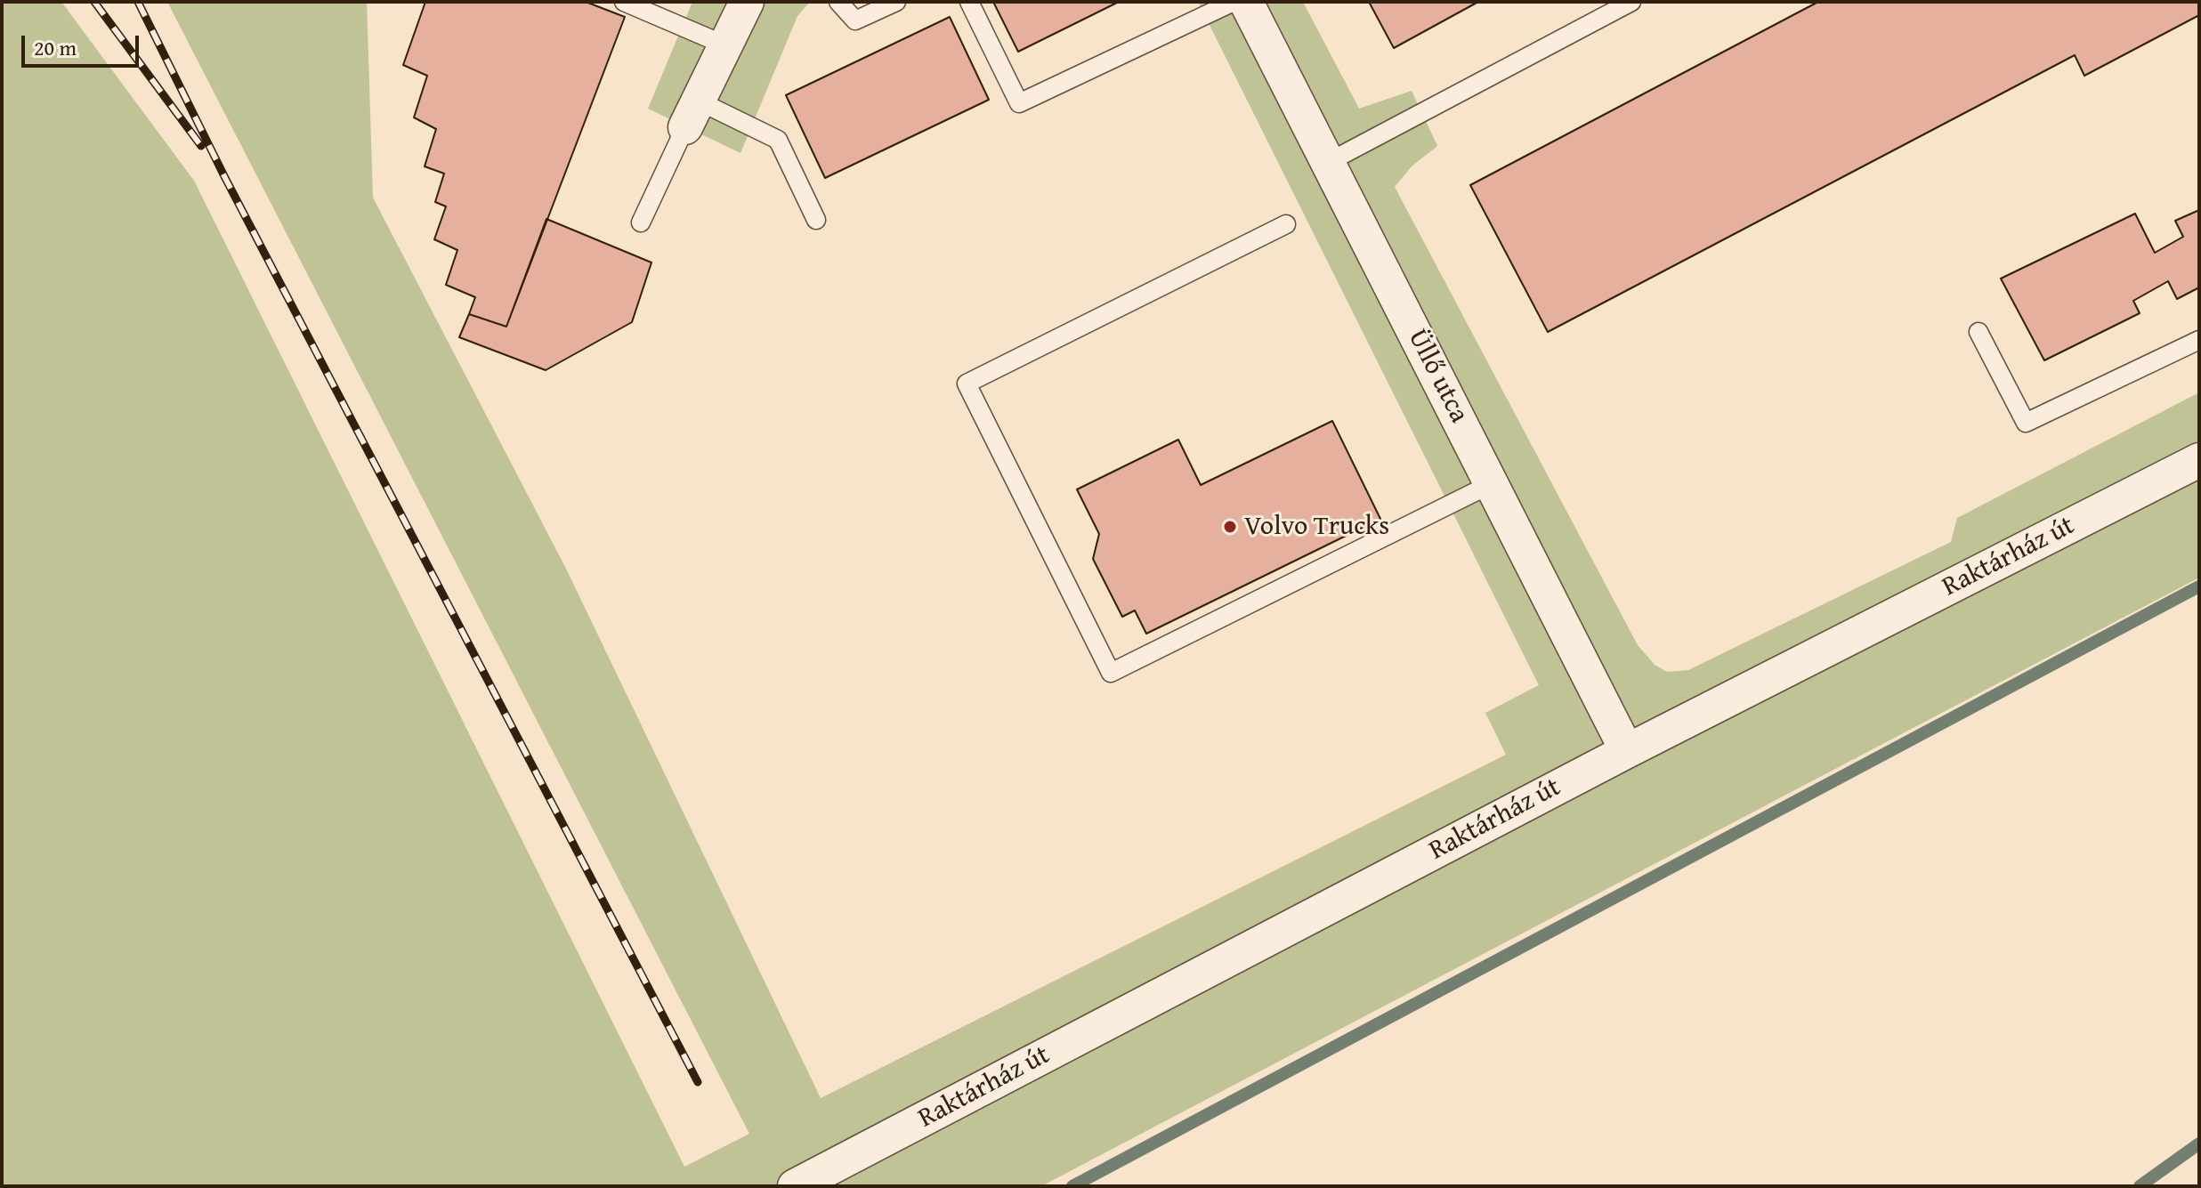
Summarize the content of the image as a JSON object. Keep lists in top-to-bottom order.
{
  "streets": {
    "street": ["Üllő utca", "Raktárház út"]
  },
  "crossings": [
    ["Üllő utca", "Raktárház út"]
  ],
  "places": ["Volvo Trucks"],
  "scale_bar": "20 m"
}
